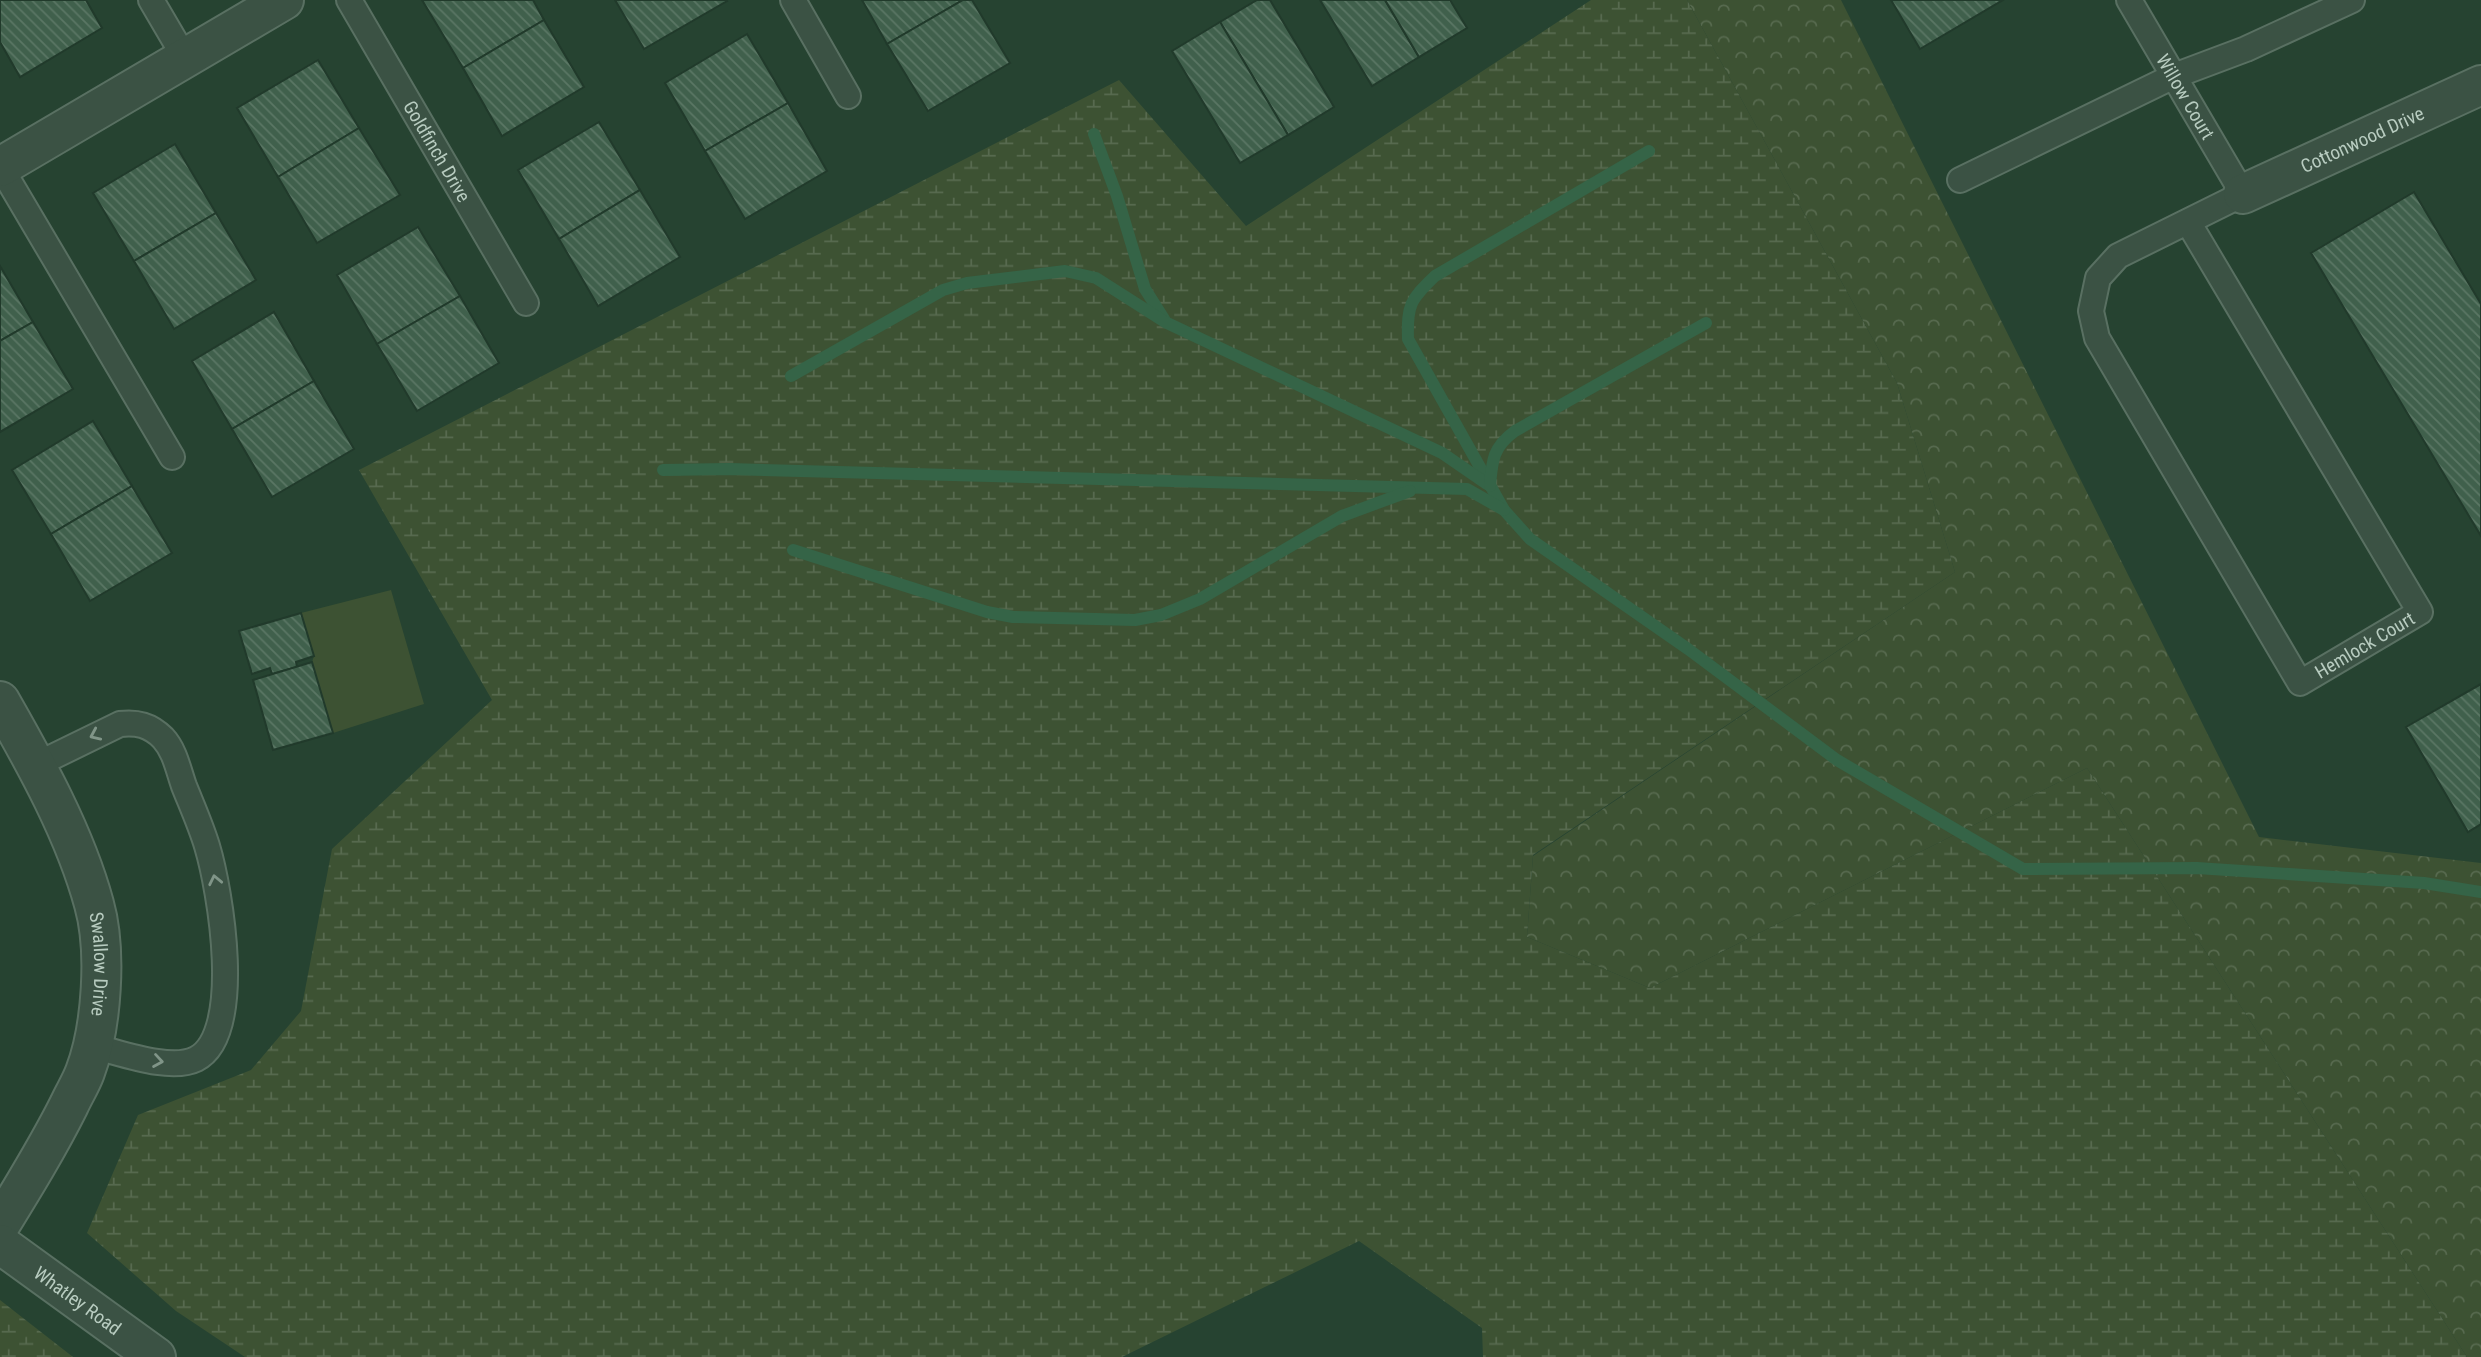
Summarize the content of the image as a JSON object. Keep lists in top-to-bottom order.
{
  "streets": {
    "street": ["Cottonwood Drive", "Swallow Drive", "Whatley Road"],
    "lane": ["Willow Court", "Goldfinch Drive", "Hemlock Court"]
  },
  "crossings": [
    ["Willow Court", "Cottonwood Drive"],
    ["Willow Court", "Hemlock Court"],
    ["Cottonwood Drive", "Hemlock Court"]
  ]
}
